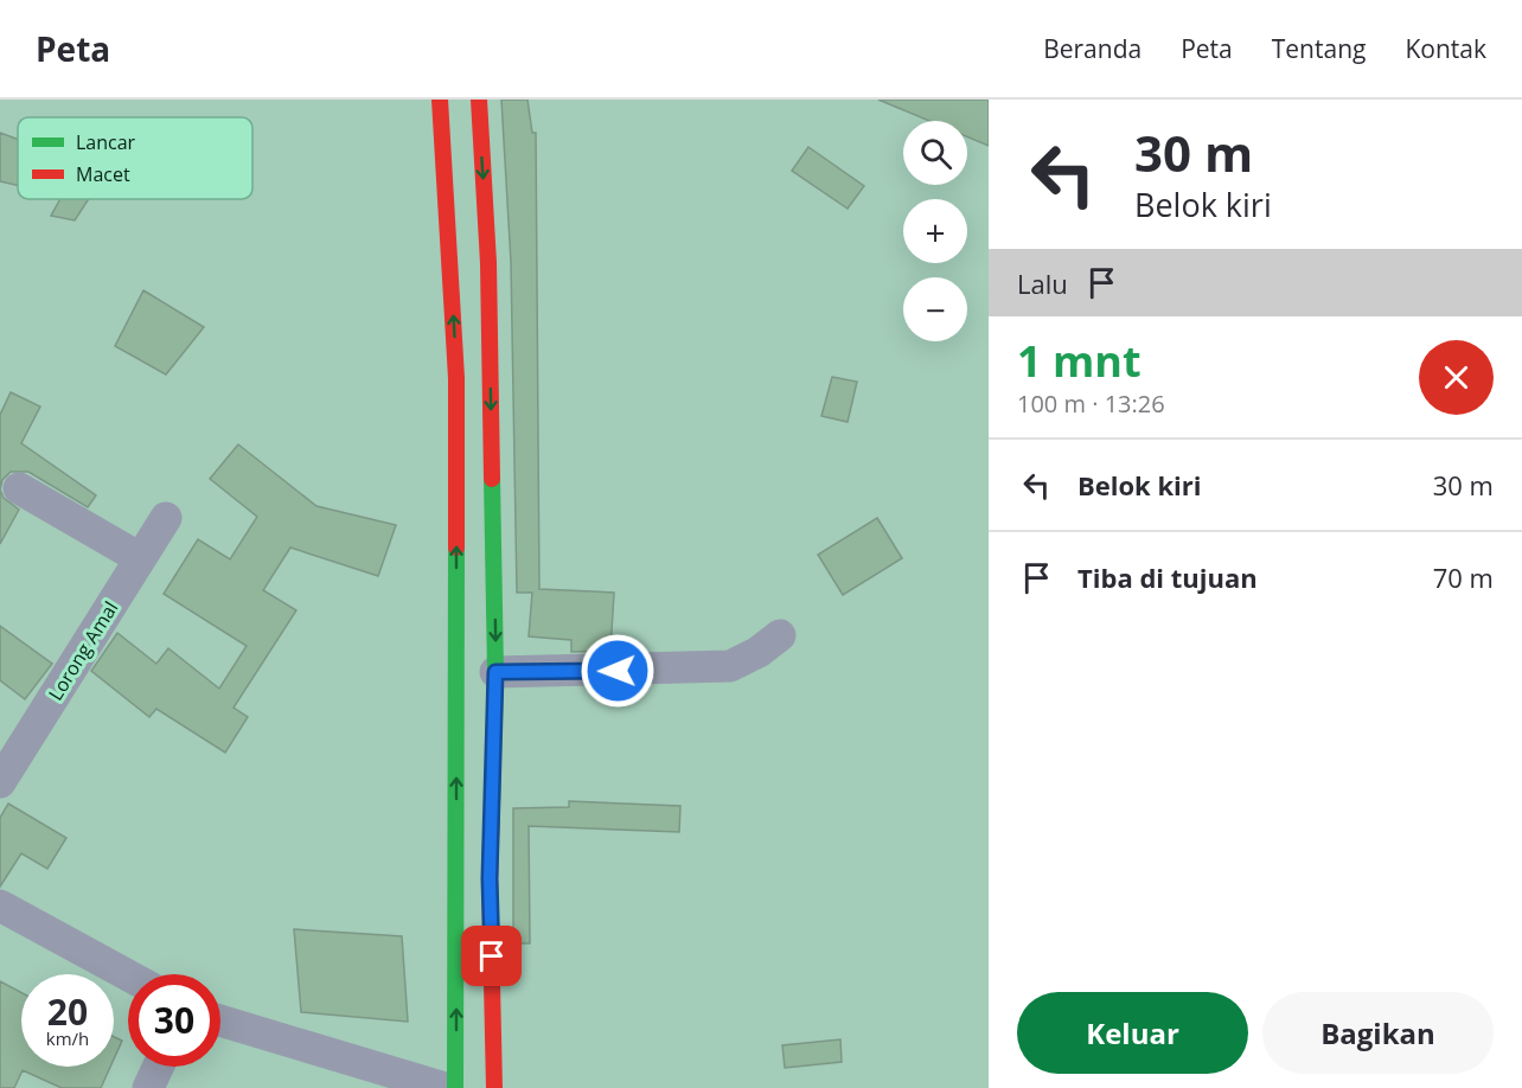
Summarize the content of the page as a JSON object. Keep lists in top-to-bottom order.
{
  "streets": {
    "street": ["Lorong Amal"]
  },
  "legend": ["Lancar", "Macet"],
  "page": {
    "header": "Peta",
    "nav": [
      "Beranda",
      "Peta",
      "Tentang",
      "Kontak"
    ],
    "turn": ["30 m", "Belok kiri"],
    "map_buttons": ["+", "−"],
    "then": "Lalu",
    "heading": ["1 mnt", "100 m · 13:26"],
    "list": [
      {
        "name": "Belok kiri",
        "value": "30 m"
      },
      {
        "name": "Tiba di tujuan",
        "value": "70 m"
      }
    ],
    "speed": "20 km/h",
    "limit": "30",
    "buttons": ["Keluar", "Bagikan"]
  }
}
